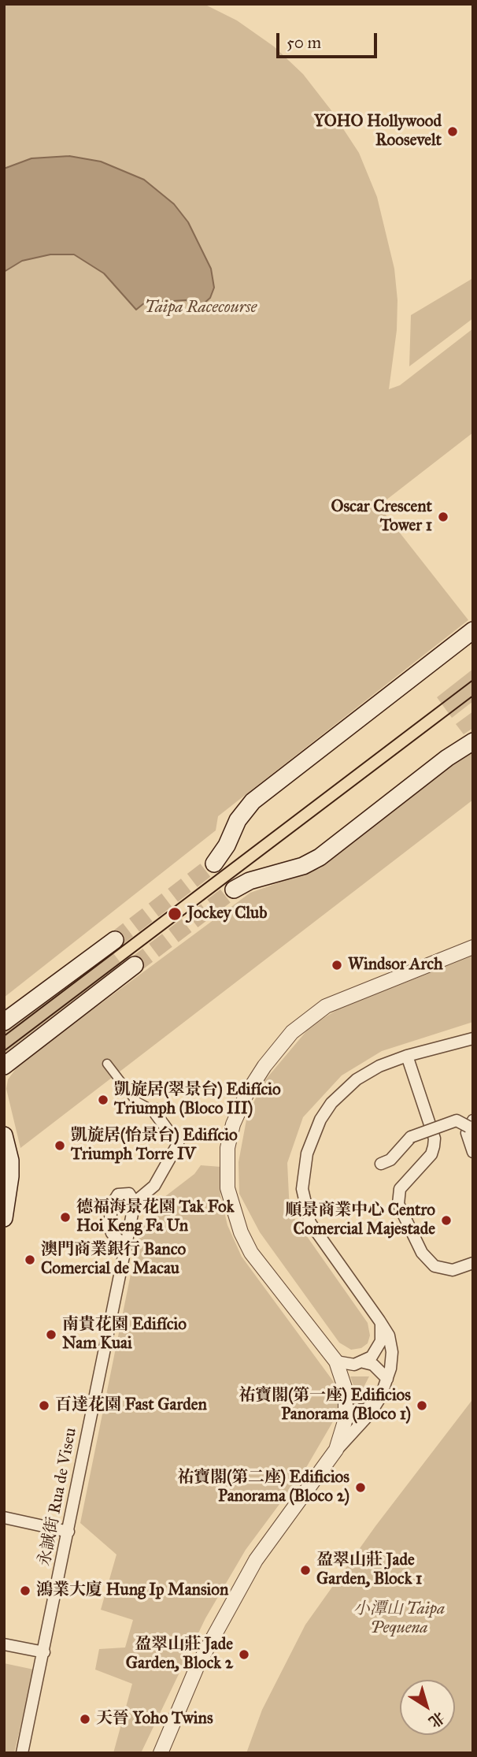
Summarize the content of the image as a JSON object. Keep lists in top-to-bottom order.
{
  "streets": {
    "street": ["永誠街 Rua de Viseu"]
  },
  "parks": ["Taipa Racecourse", "小潭山 Taipa Pequena"],
  "places": [
    "YOHO Hollywood Roosevelt",
    "Oscar Crescent Tower 1",
    "Jockey Club",
    "Windsor Arch",
    "凱旋居(翠景台) Edifício Triumph (Bloco III)",
    "凱旋居(怡景台) Edifício Triumph Torre IV",
    "德福海景花園 Tak Fok Hoi Keng Fa Un",
    "順景商業中心 Centro Comercial Majestade",
    "澳門商業銀行 Banco Comercial de Macau",
    "南貴花園 Edifício Nam Kuai",
    "百達花園 Fast Garden",
    "祐寶閣(第一座) Edificios Panorama (Bloco 1)",
    "祐寶閣(第二座) Edificios Panorama (Bloco 2)",
    "盈翠山莊 Jade Garden, Block 1",
    "鴻業大廈 Hung Ip Mansion",
    "盈翠山莊 Jade Garden, Block 2",
    "天晉 Yoho Twins"
  ],
  "scale_bar": "50 m",
  "north": "bottom right"
}
